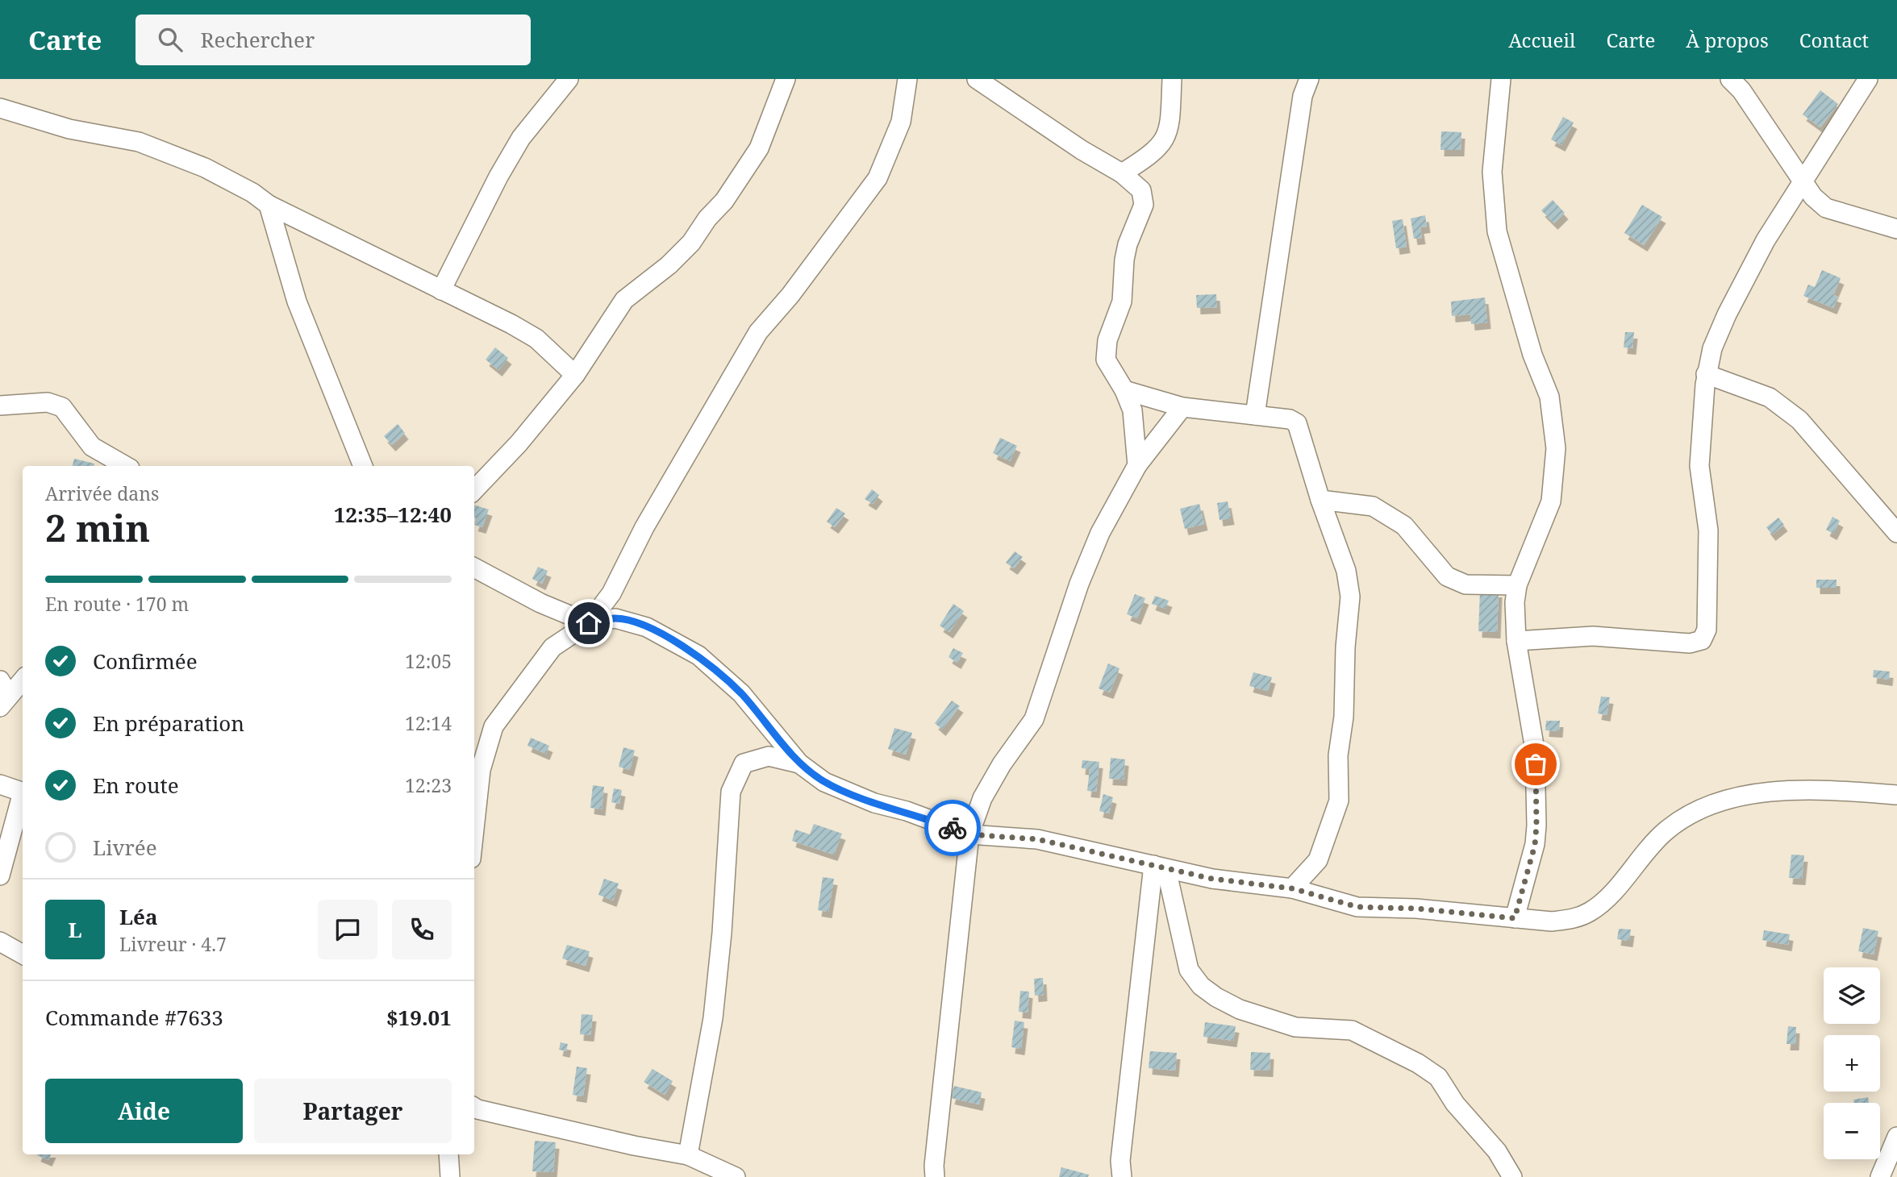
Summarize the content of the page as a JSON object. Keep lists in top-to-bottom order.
{
  "page": {
    "header": "Carte",
    "search": "Rechercher",
    "nav": [
      "Accueil",
      "Carte",
      "À propos",
      "Contact"
    ],
    "heading": ["2 min", "Arrivée dans", "12:35–12:40"],
    "panel": [
      "Léa",
      "Livreur · 4.7",
      "Commande #7633",
      "$19.01"
    ],
    "bar": "En route · 170 m",
    "list": [
      ["Confirmée", "12:05"],
      ["En préparation", "12:14"],
      ["En route", "12:23"],
      "Livrée"
    ],
    "round": "L",
    "map_buttons": ["+", "−"],
    "buttons": ["Aide", "Partager"]
  }
}
